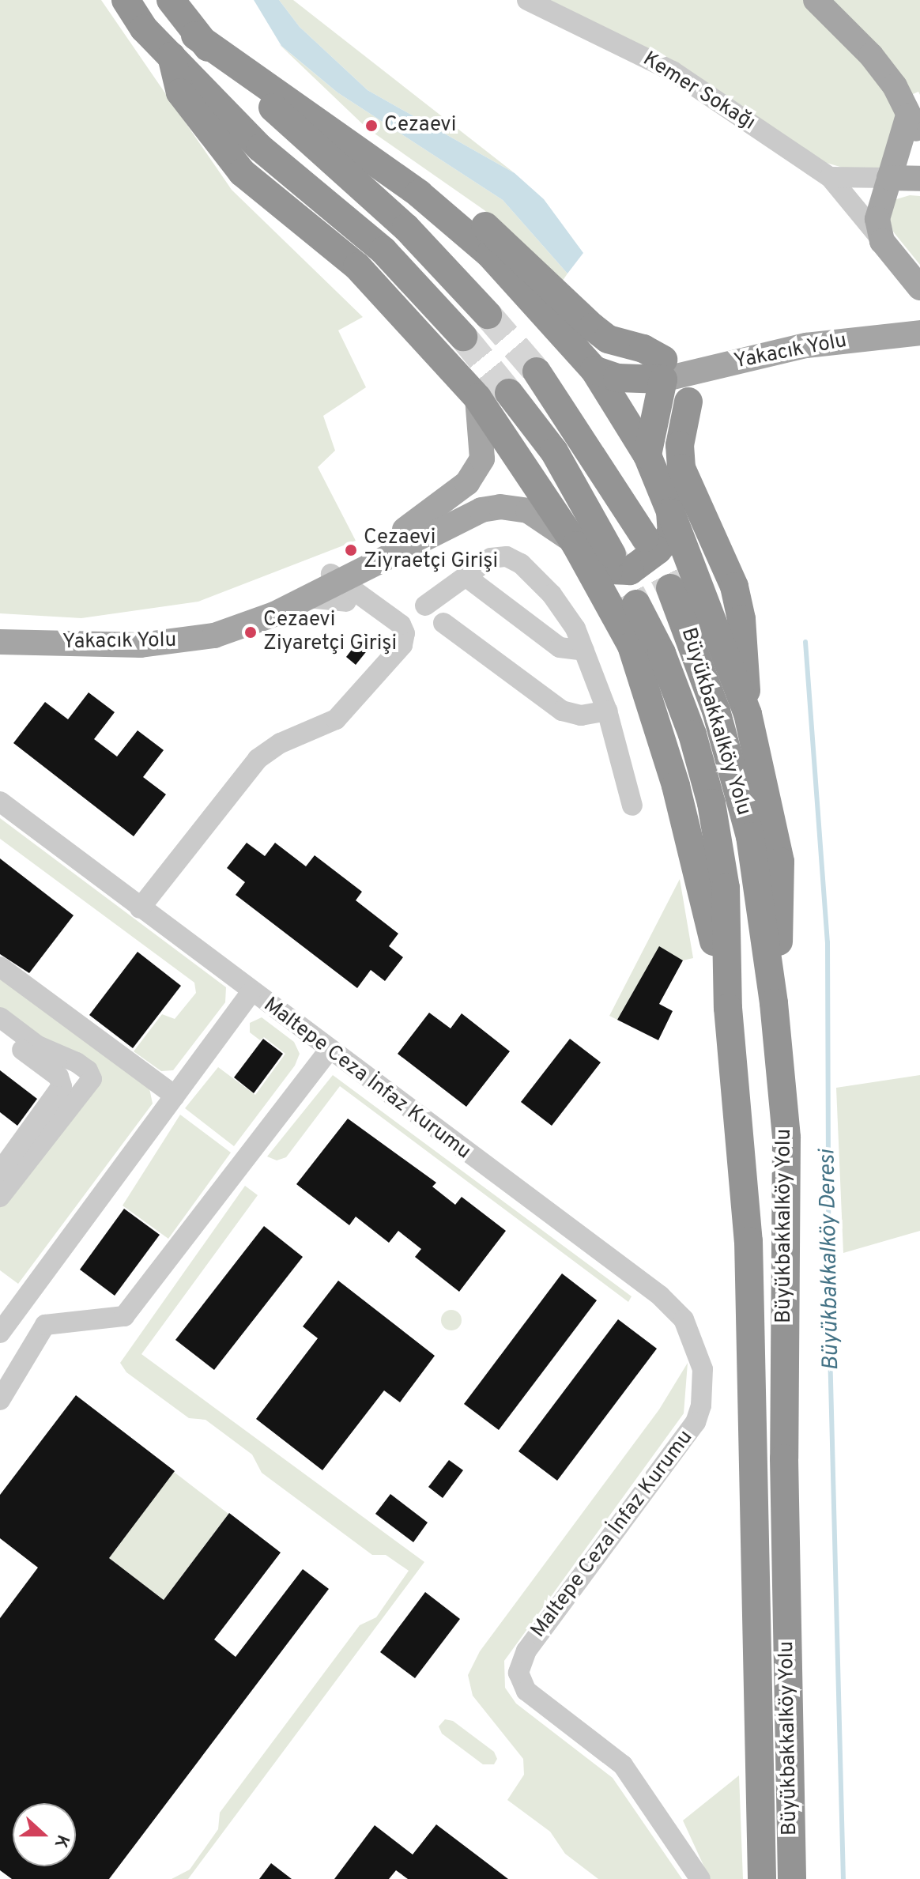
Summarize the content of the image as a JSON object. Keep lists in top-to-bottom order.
{
  "streets": {
    "highway": ["Büyükbakkalköy Yolu"],
    "main road": ["Kemer Sokağı", "Yakacık Yolu"],
    "street": ["Maltepe Ceza İnfaz Kurumu"]
  },
  "water": ["Büyükbakkalköy Deresi"],
  "places": ["Cezaevi", "Cezaevi Ziyraetçi Girişi", "Cezaevi Ziyaretçi Girişi"],
  "north": "right"
}
